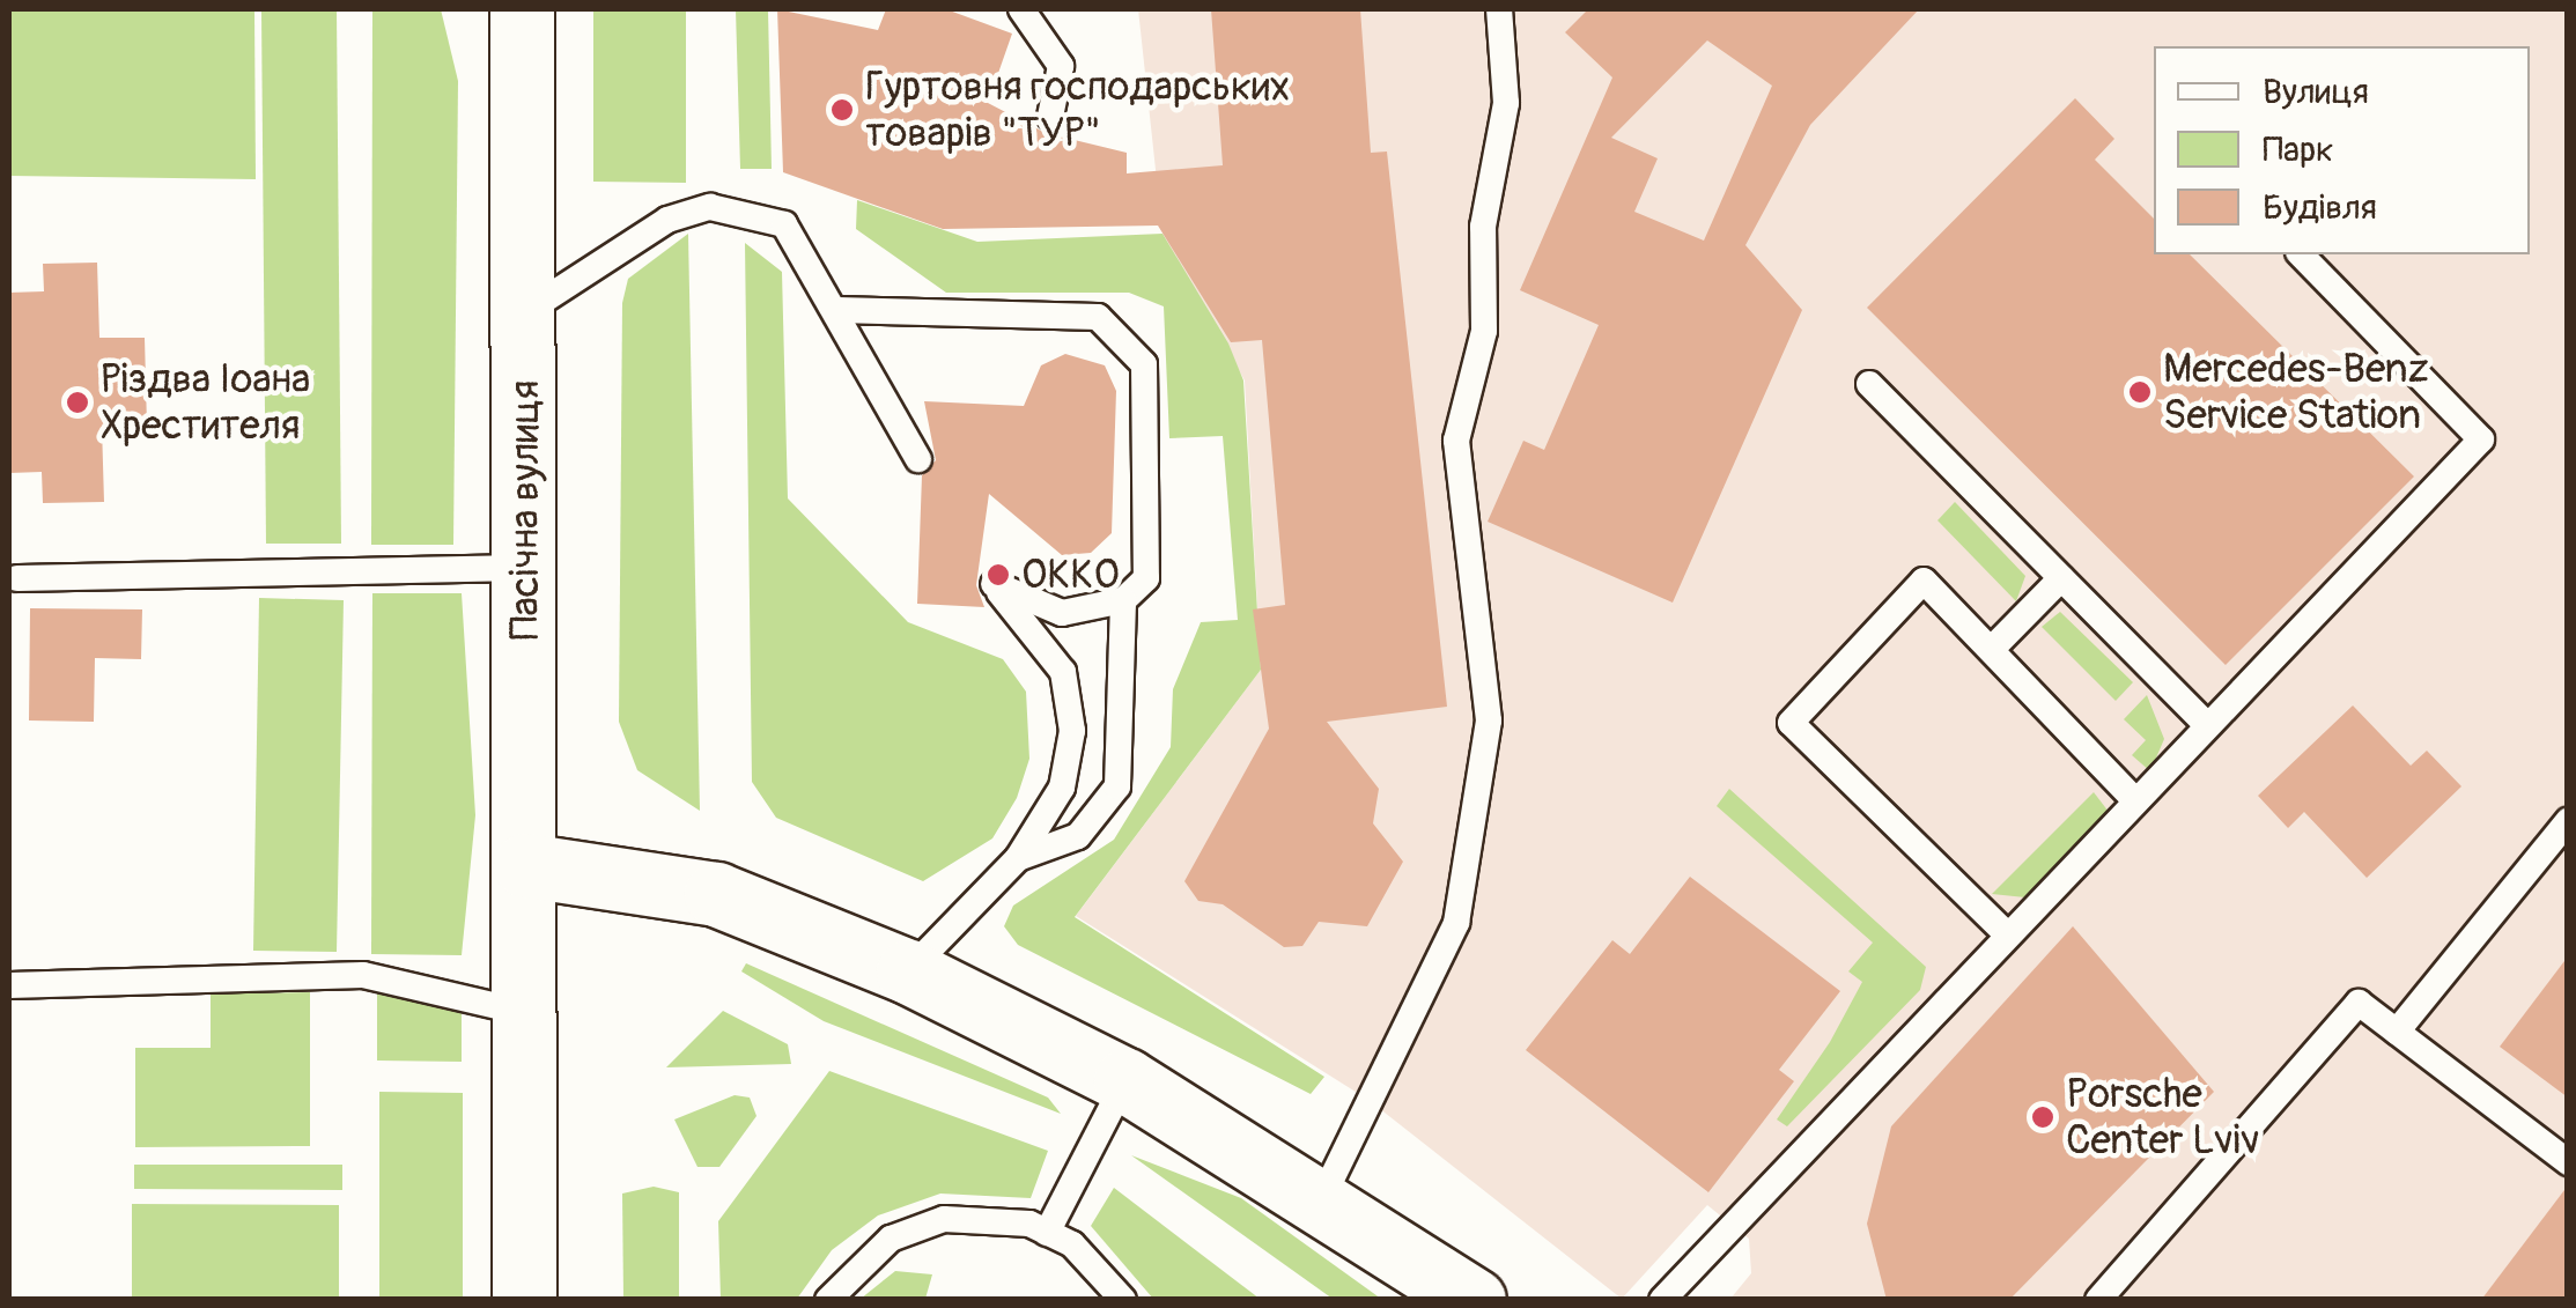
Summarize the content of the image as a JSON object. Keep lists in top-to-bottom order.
{
  "streets": {
    "main road": ["Пасічна вулиця"]
  },
  "places": [
    "Гуртовня господарських товарів \"ТУР\"",
    "Mercedes-Benz Service Station",
    "Різдва Іоана Хрестителя",
    "ОККО",
    "Porsche Center Lviv"
  ],
  "legend": ["Вулиця", "Парк", "Будівля"]
}
